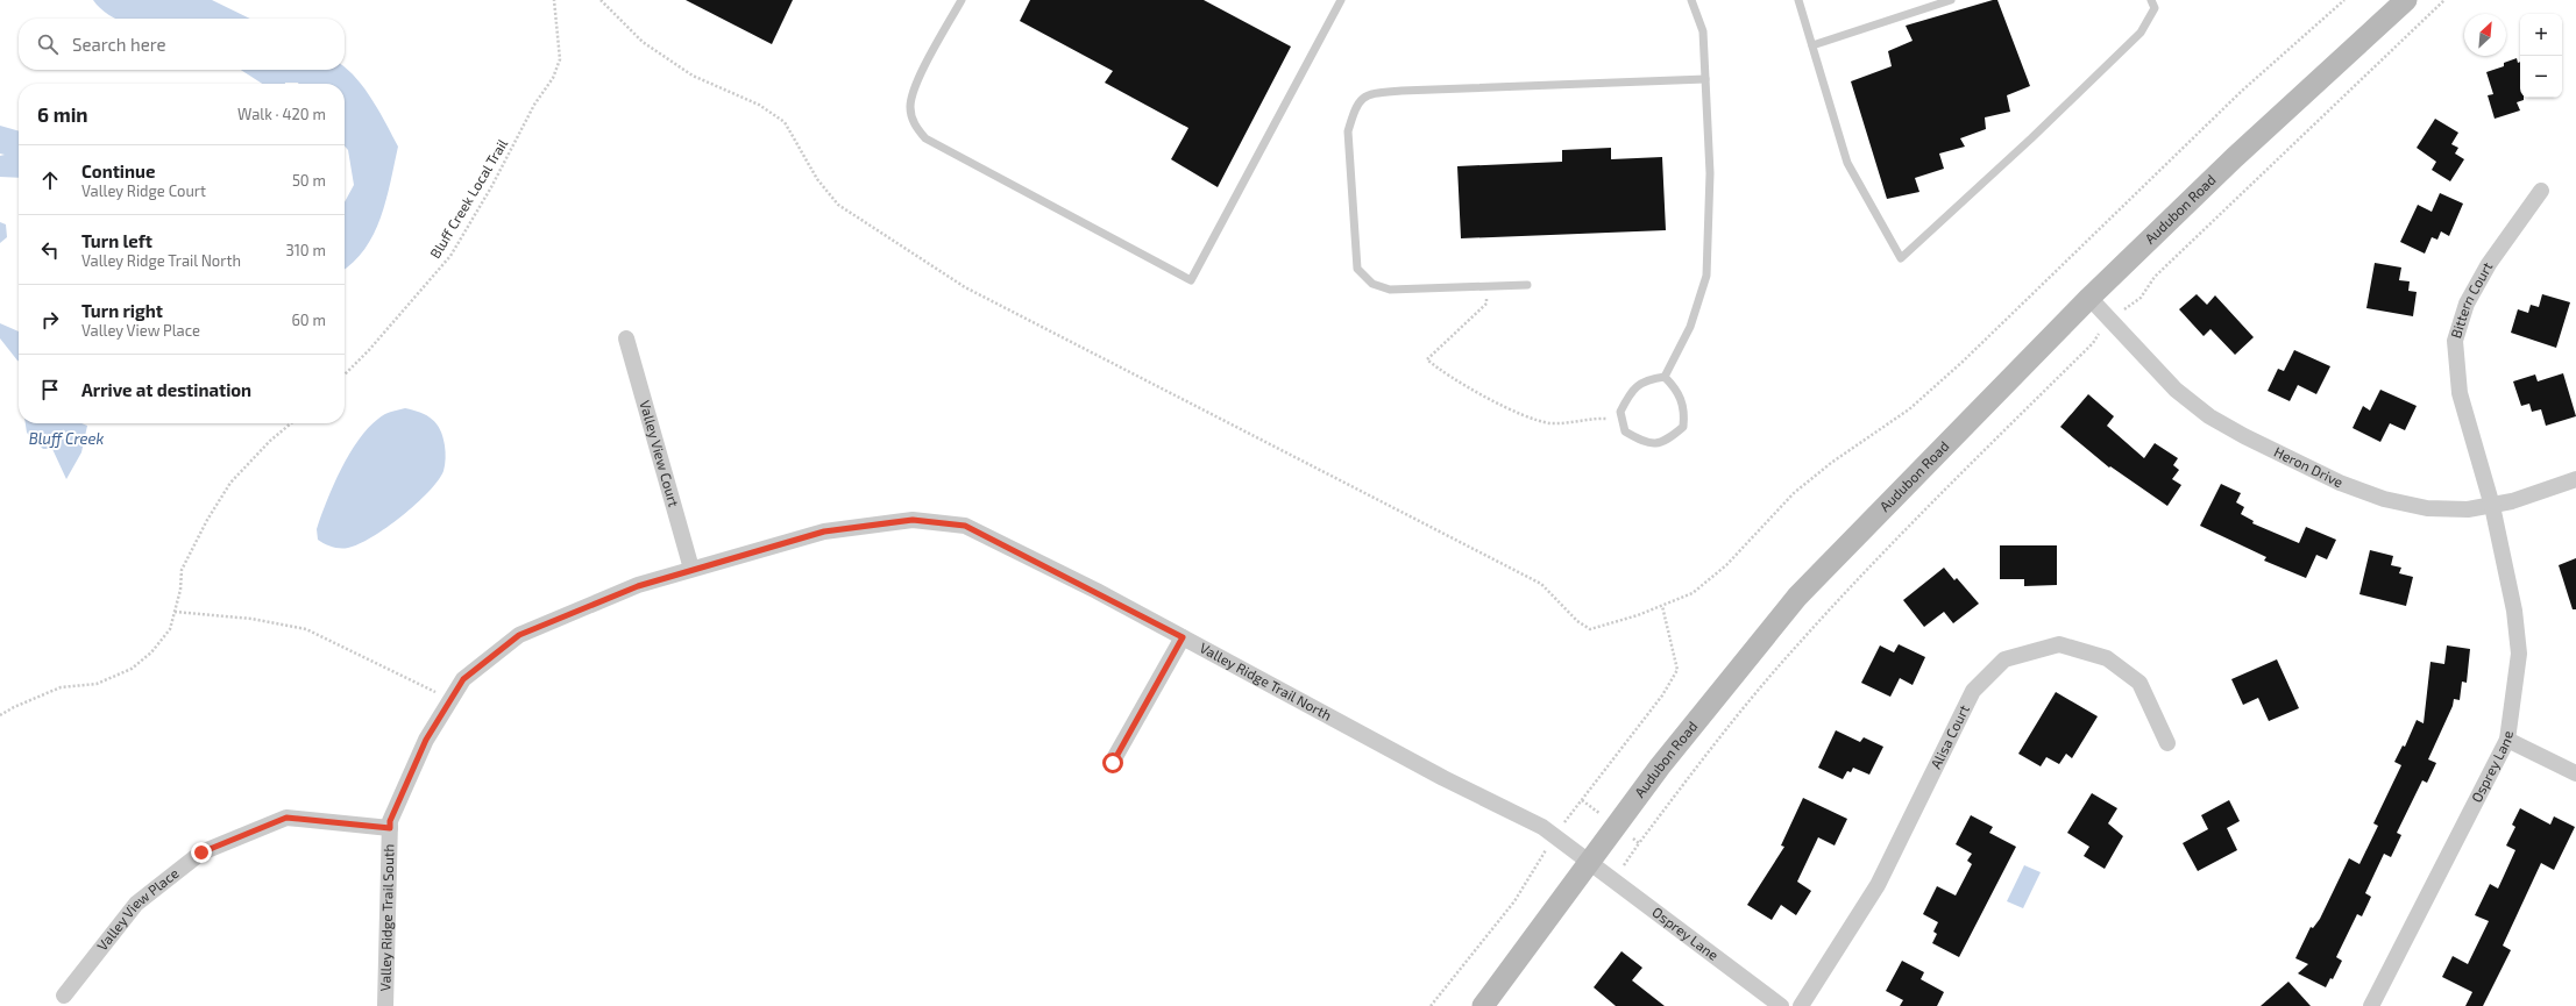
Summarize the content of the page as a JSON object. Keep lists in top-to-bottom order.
{
  "streets": {
    "street": [
      "Audubon Road",
      "Bittern Court",
      "Valley View Court",
      "Heron Drive",
      "Valley Ridge Trail North",
      "Alisa Court",
      "Osprey Lane",
      "Valley View Place",
      "Valley Ridge Trail South"
    ],
    "path": ["Bluff Creek Local Trail"]
  },
  "crossings": [
    ["Audubon Road", "Heron Drive"],
    ["Audubon Road", "Valley Ridge Trail North"],
    ["Audubon Road", "Osprey Lane"],
    ["Bittern Court", "Heron Drive"],
    ["Bittern Court", "Osprey Lane"],
    ["Valley View Court", "Valley Ridge Trail North"],
    ["Heron Drive", "Osprey Lane"],
    ["Valley Ridge Trail North", "Osprey Lane"],
    ["Valley Ridge Trail North", "Valley View Place"],
    ["Valley Ridge Trail North", "Valley Ridge Trail South"],
    ["Valley View Place", "Valley Ridge Trail South"]
  ],
  "water": ["Bluff Creek"],
  "north": "top right",
  "page": {
    "map_buttons": ["+", "−"],
    "search": "Search here",
    "heading": ["6 min", "Walk · 420 m"],
    "list": [
      ["Continue", "Valley Ridge Court", "50 m"],
      ["Turn left", "Valley Ridge Trail North", "310 m"],
      ["Turn right", "Valley View Place", "60 m"],
      "Arrive at destination"
    ]
  }
}
